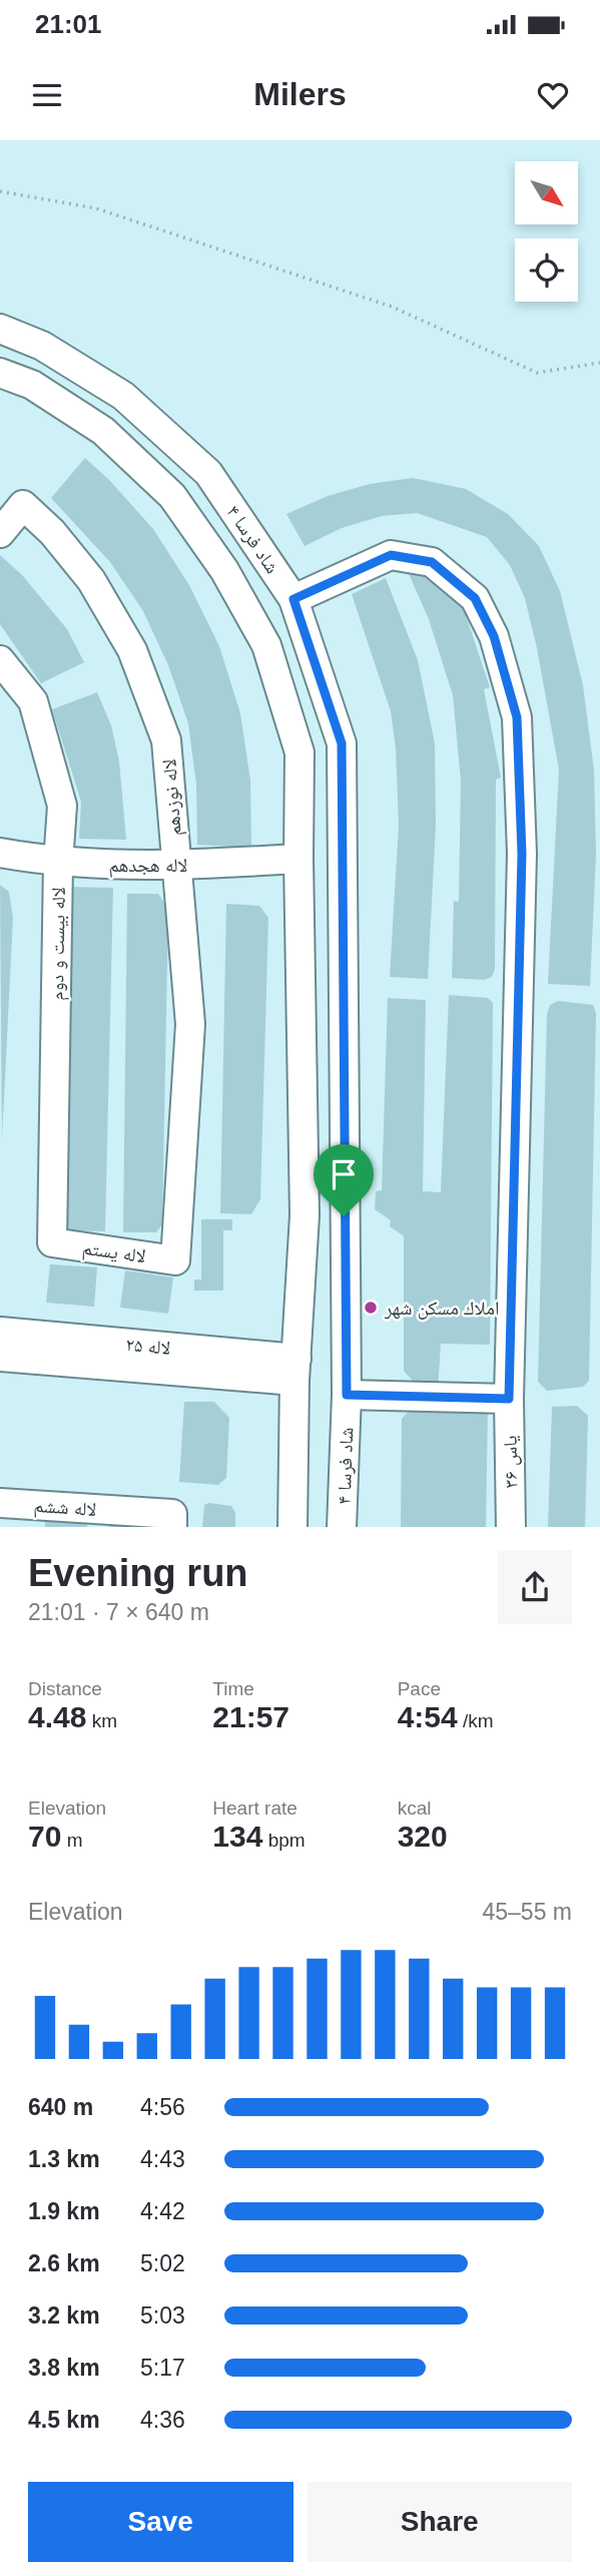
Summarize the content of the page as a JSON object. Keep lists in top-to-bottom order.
{
  "streets": {
    "street": [
      "شاد فرسا ۴",
      "لاله نوزدهم",
      "لاله هجدهم",
      "لاله بیست و دوم",
      "لاله یستم",
      "لاله ۲۵",
      "یاس ۳۶",
      "لاله ششم"
    ]
  },
  "crossings": [
    ["شاد فرسا ۴", "یاس ۳۶"],
    ["لاله نوزدهم", "لاله هجدهم"],
    ["لاله نوزدهم", "لاله یستم"],
    ["لاله هجدهم", "لاله بیست و دوم"],
    ["لاله بیست و دوم", "لاله یستم"]
  ],
  "places": ["املاك مسكن شهر"],
  "north": "bottom right",
  "page": {
    "status": "21:01",
    "header": "Milers",
    "heading": ["Evening run", "21:01 · 7 × 640 m"],
    "stats": [
      ["Distance", "4.48 km"],
      ["Time", "21:57"],
      ["Pace", "4:54 /km"],
      ["Elevation", "70 m"],
      ["Heart rate", "134 bpm"],
      ["kcal", "320"]
    ],
    "chart": ["Elevation", "45–55 m"],
    "list": [
      {
        "name": "640 m",
        "note": "4:56"
      },
      {
        "name": "1.3 km",
        "note": "4:43"
      },
      {
        "name": "1.9 km",
        "note": "4:42"
      },
      {
        "name": "2.6 km",
        "note": "5:02"
      },
      {
        "name": "3.2 km",
        "note": "5:03"
      },
      {
        "name": "3.8 km",
        "note": "5:17"
      },
      {
        "name": "4.5 km",
        "note": "4:36"
      }
    ],
    "buttons": ["Save", "Share"]
  }
}
